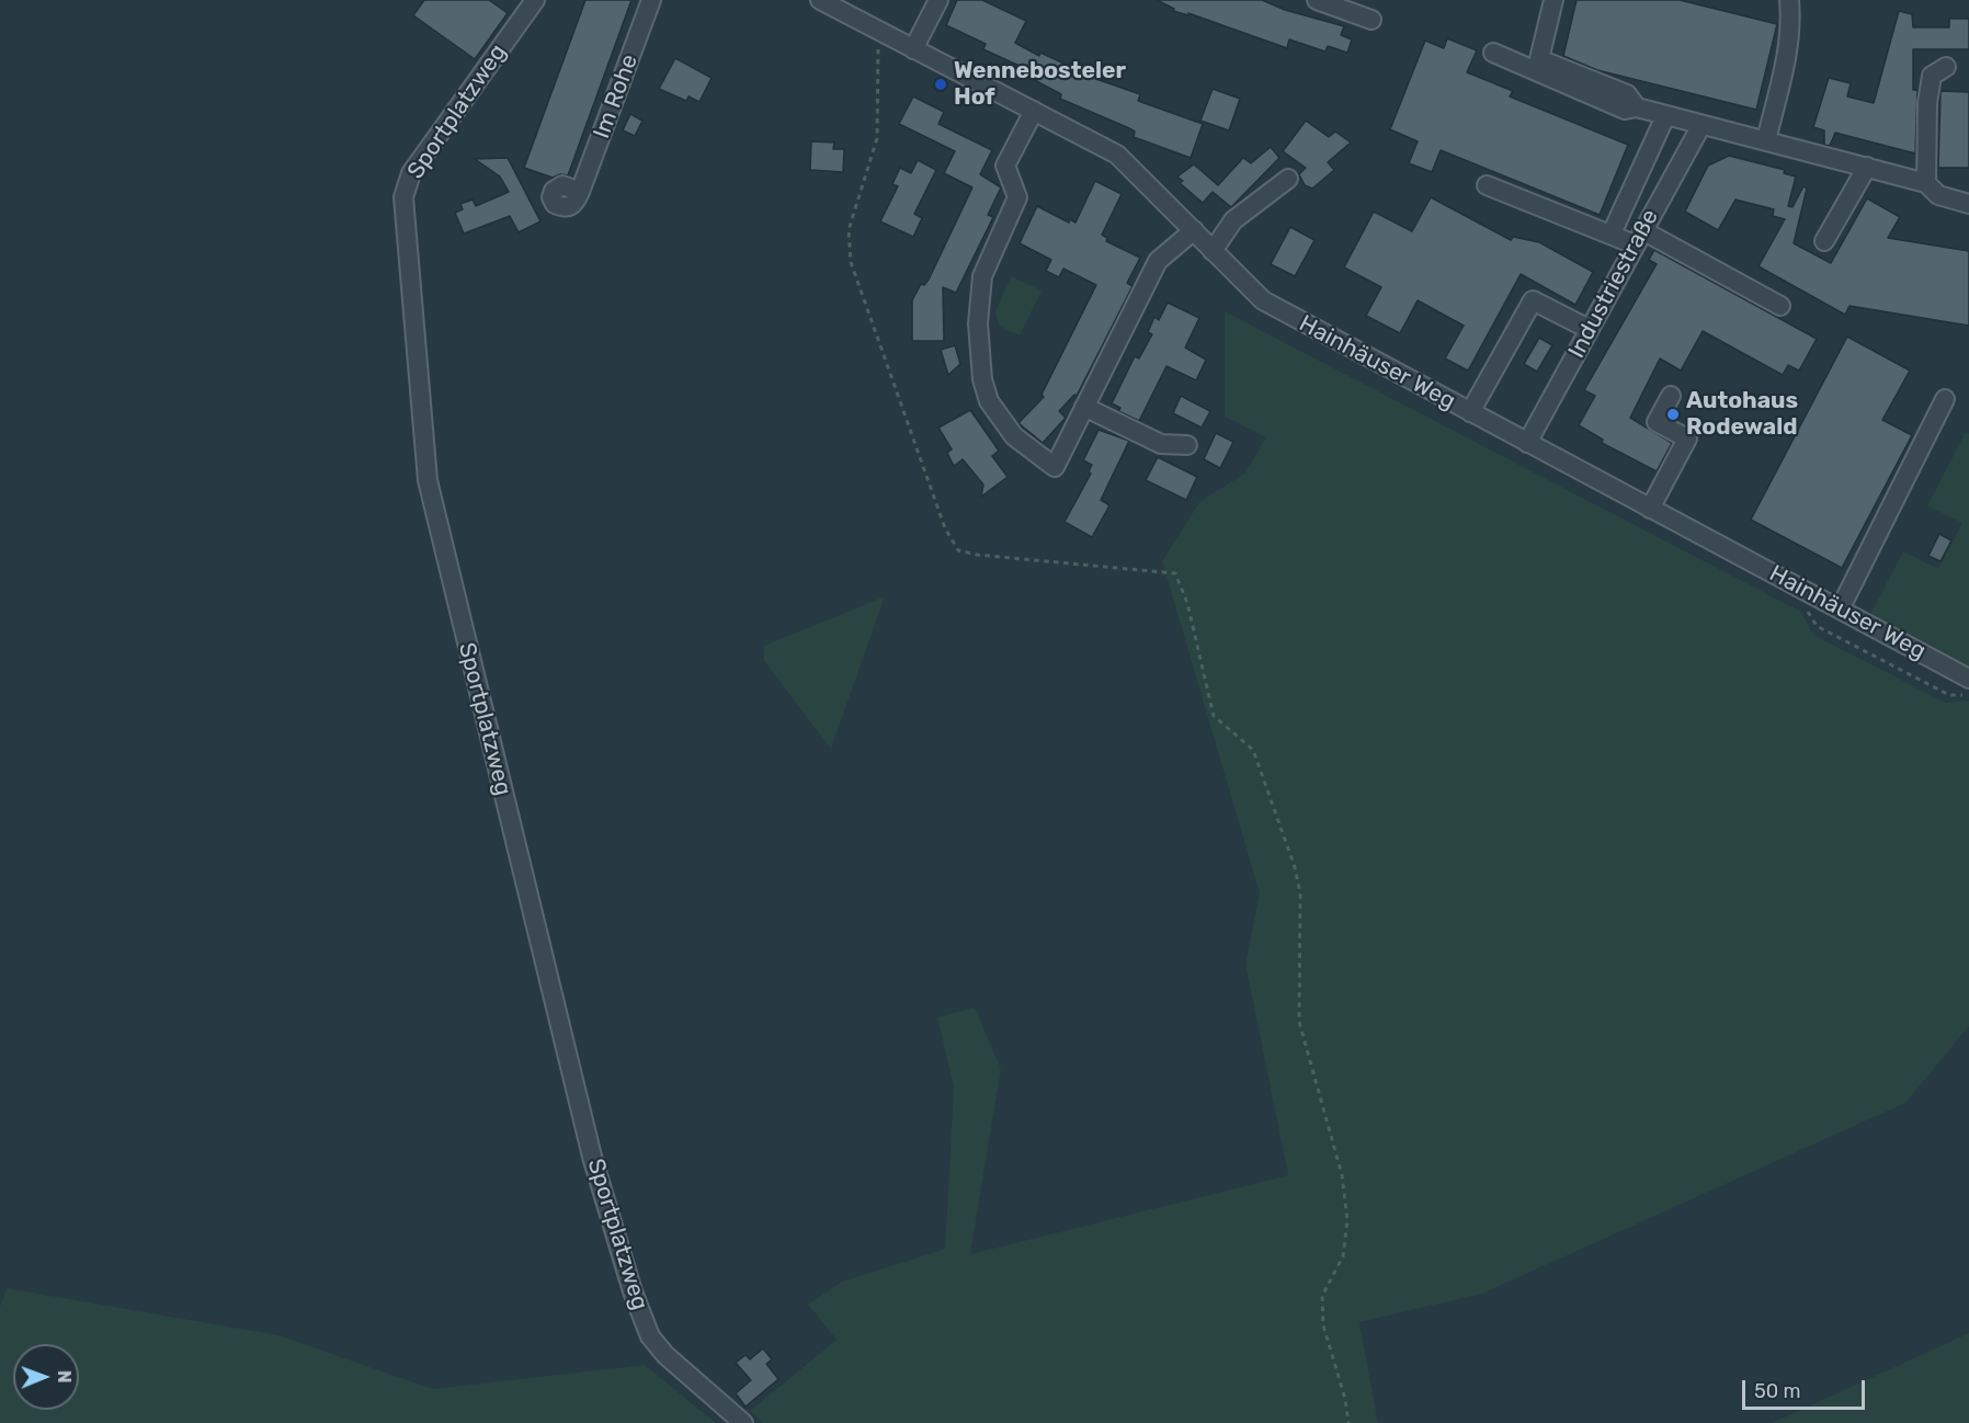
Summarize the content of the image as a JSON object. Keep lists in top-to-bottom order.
{
  "streets": {
    "street": [
      "Im Rohe",
      "Sportplatzweg",
      "Industriestraße",
      "Hainhäuser Weg"
    ]
  },
  "crossings": [
    ["Industriestraße", "Hainhäuser Weg"]
  ],
  "places": ["Wennebosteler Hof", "Autohaus Rodewald"],
  "scale_bar": "50 m",
  "north": "right"
}
